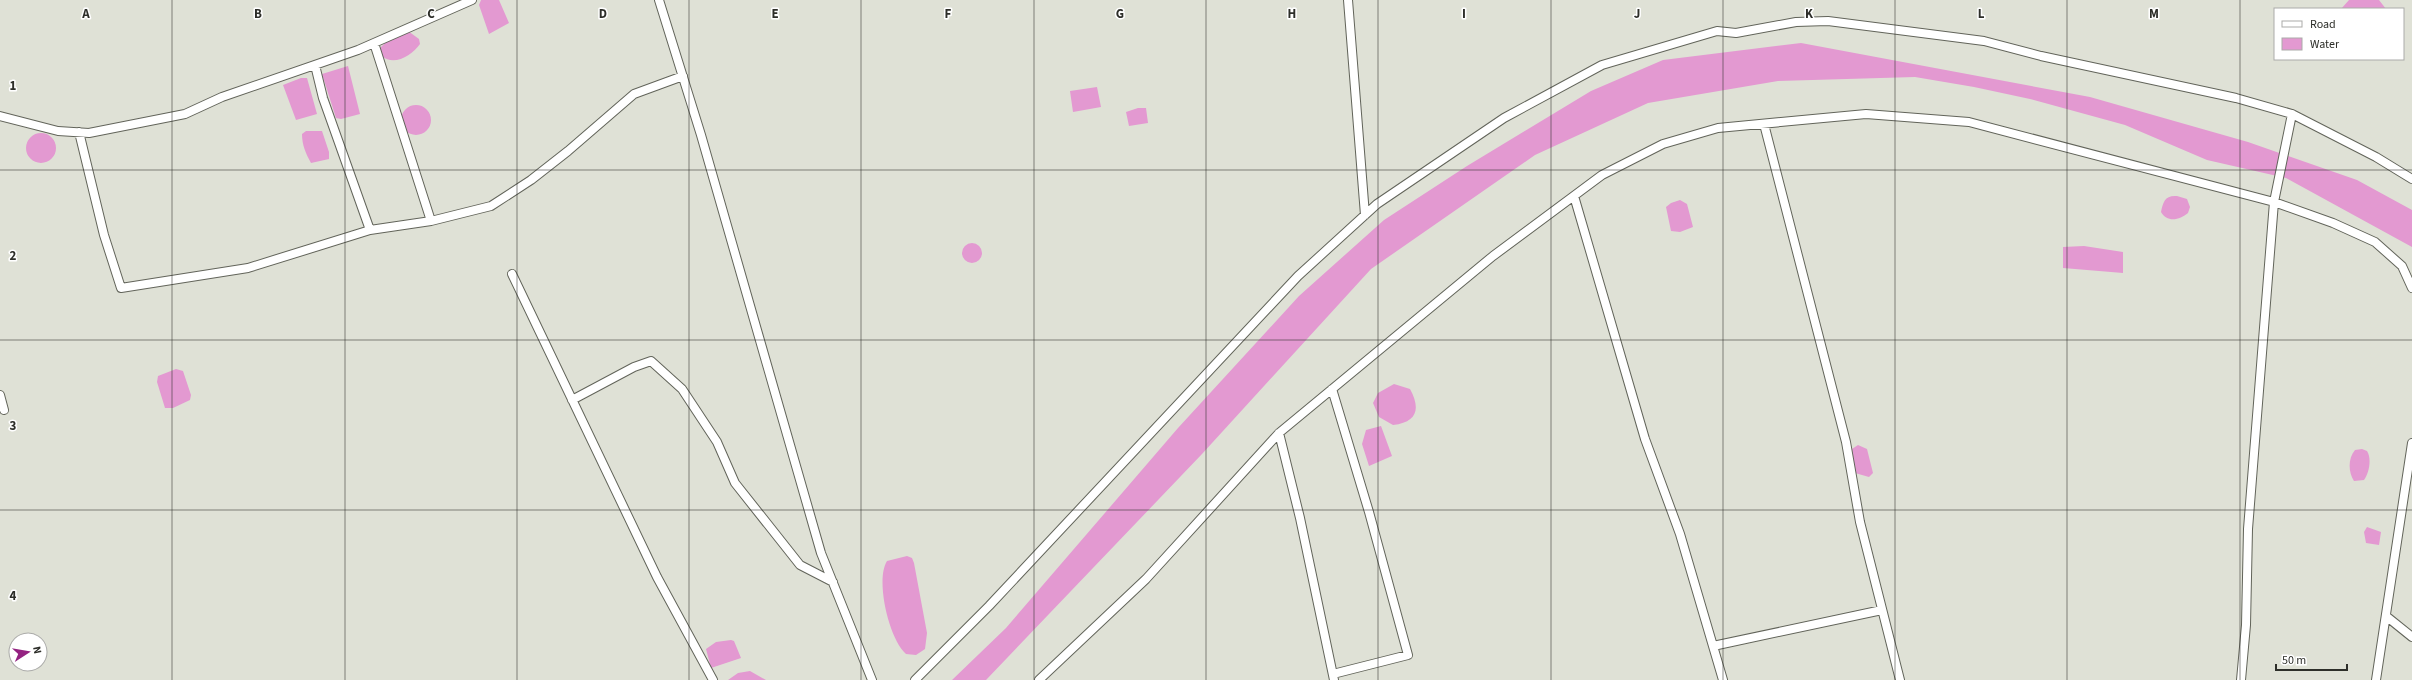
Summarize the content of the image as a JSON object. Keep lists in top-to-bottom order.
{
  "legend": ["Road", "Water"],
  "scale_bar": "50 m",
  "north": "right",
  "grid": {
    "columns": [
      "A",
      "B",
      "C",
      "D",
      "E",
      "F",
      "G",
      "H",
      "I",
      "J",
      "K",
      "L",
      "M"
    ],
    "rows": [
      "1",
      "2",
      "3",
      "4"
    ]
  }
}
